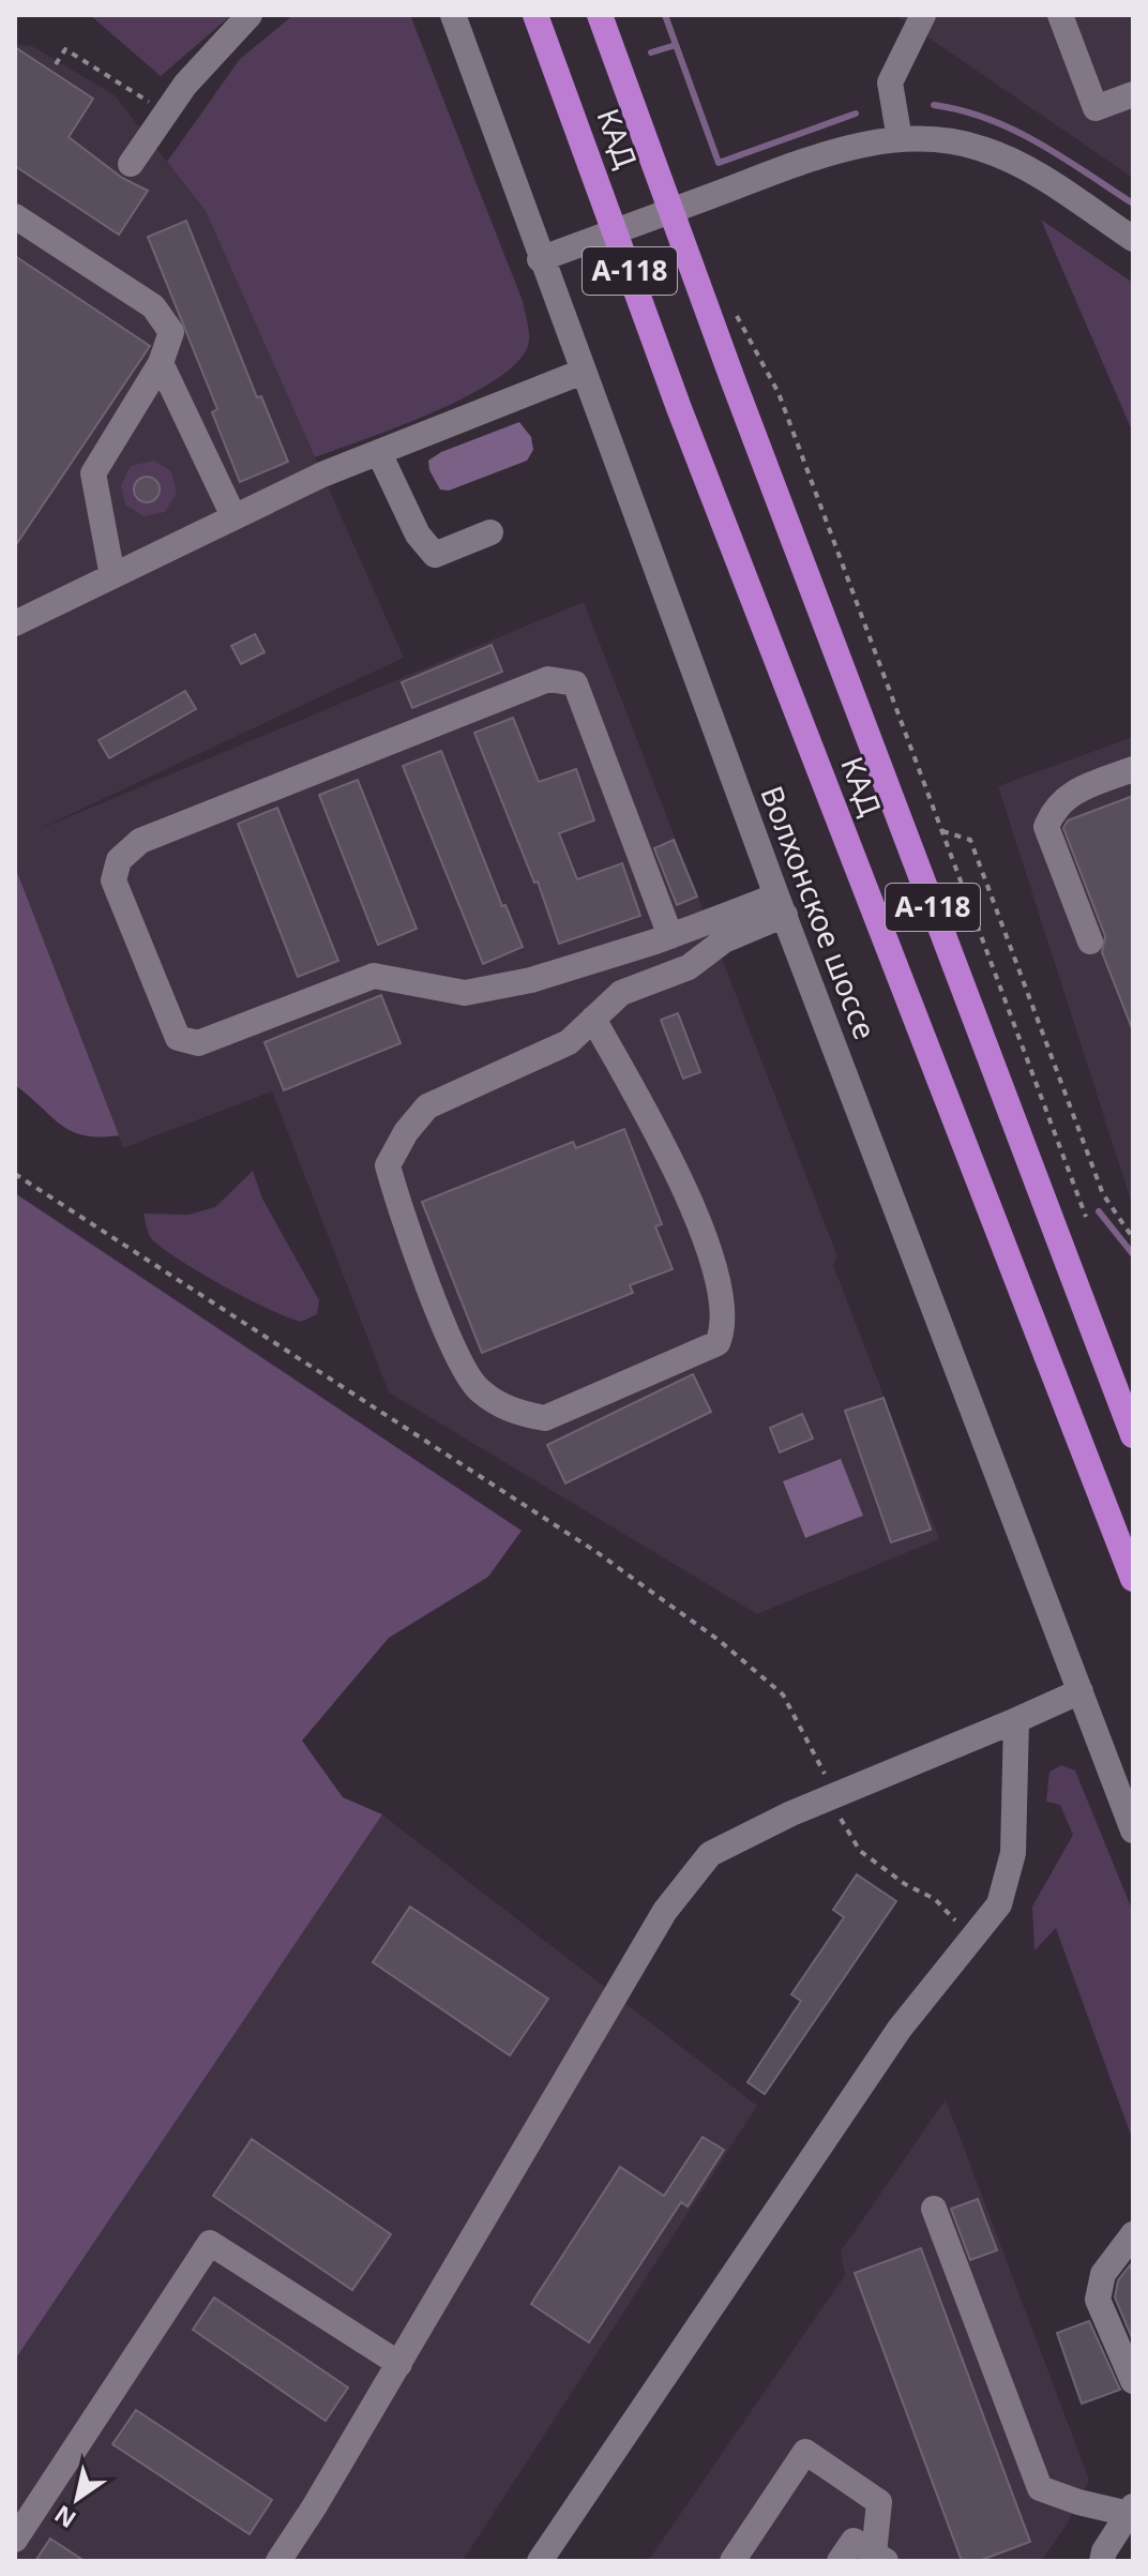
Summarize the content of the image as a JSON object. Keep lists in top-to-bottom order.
{
  "streets": {
    "highway": ["КАД", "А-118"],
    "street": ["Волхонское шоссе"]
  },
  "north": "bottom left"
}
